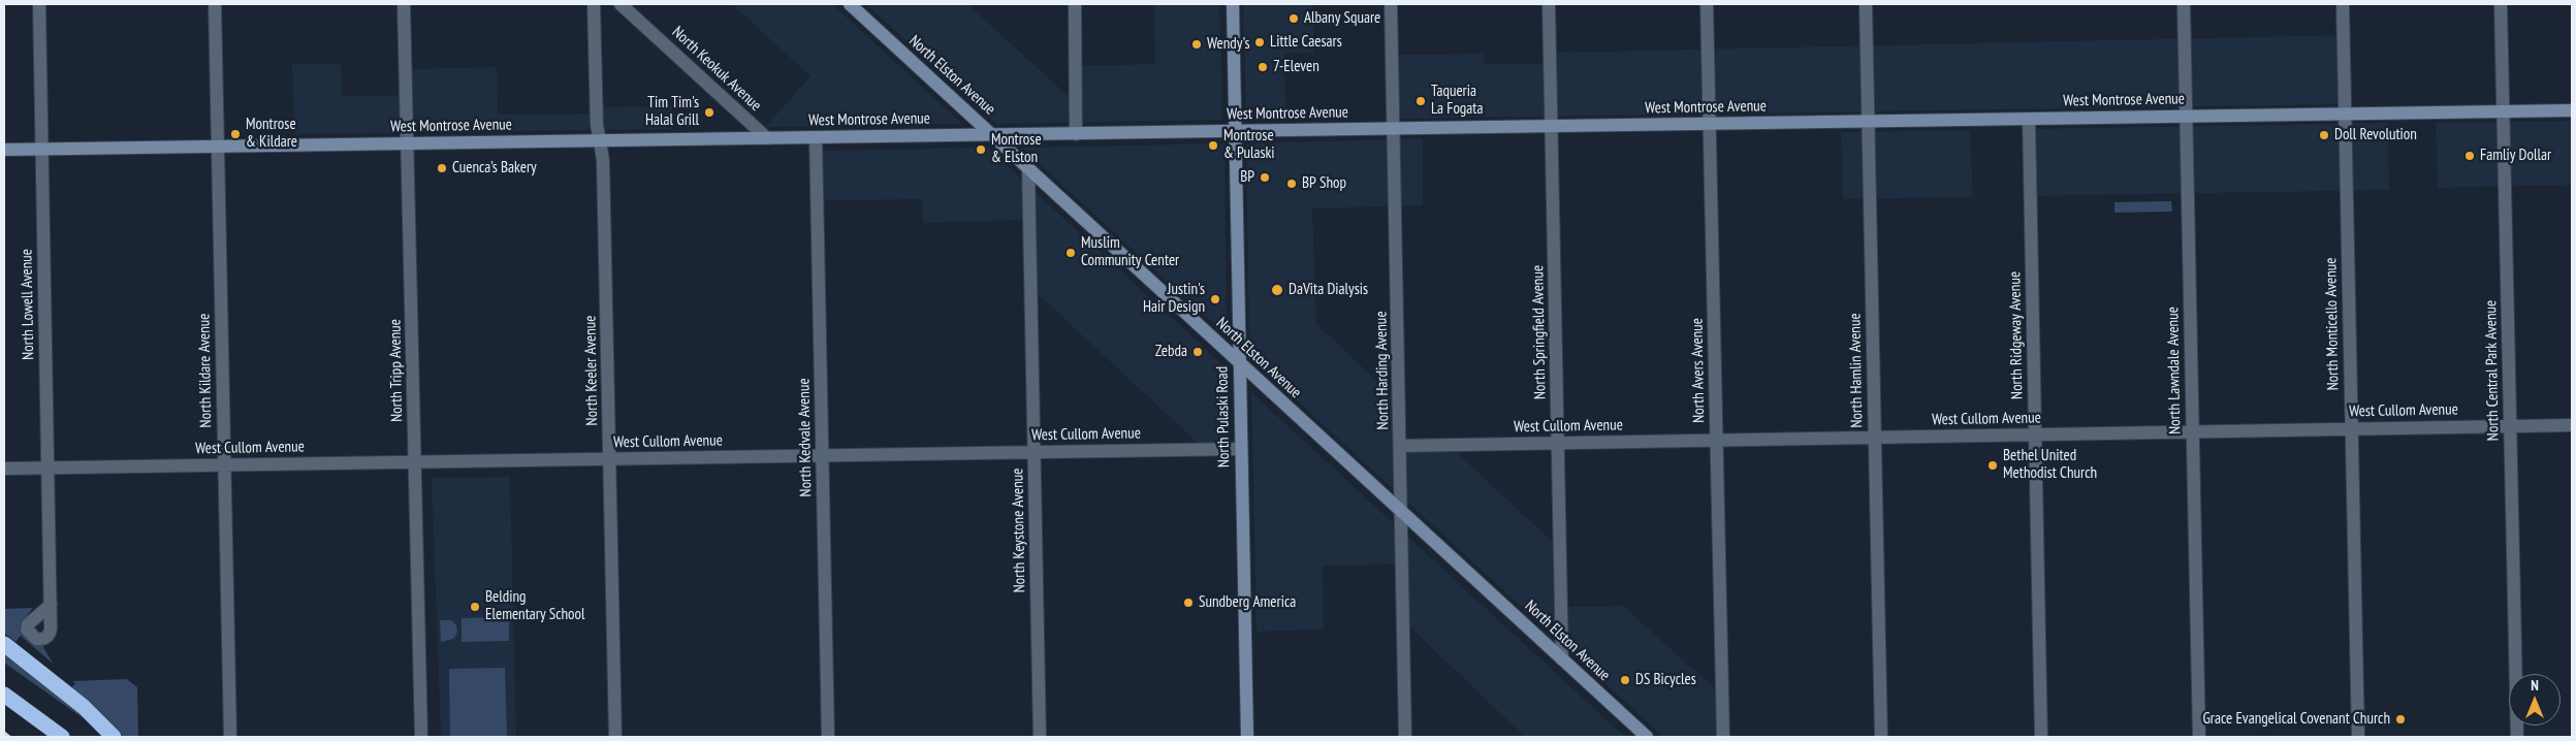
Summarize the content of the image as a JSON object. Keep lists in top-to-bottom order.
{
  "streets": {
    "main road": ["North Elston Avenue", "West Montrose Avenue", "North Pulaski Road"],
    "street": [
      "North Keokuk Avenue",
      "North Lowell Avenue",
      "North Monticello Avenue",
      "North Springfield Avenue",
      "North Ridgeway Avenue",
      "North Kildare Avenue",
      "North Tripp Avenue",
      "North Keeler Avenue",
      "North Harding Avenue",
      "North Avers Avenue",
      "North Hamlin Avenue",
      "North Lawndale Avenue",
      "North Central Park Avenue",
      "West Cullom Avenue",
      "North Kedvale Avenue",
      "North Keystone Avenue"
    ]
  },
  "crossings": [
    ["North Keokuk Avenue", "West Montrose Avenue"],
    ["North Elston Avenue", "West Montrose Avenue"],
    ["North Elston Avenue", "North Springfield Avenue"],
    ["North Elston Avenue", "North Harding Avenue"],
    ["North Elston Avenue", "North Pulaski Road"],
    ["North Elston Avenue", "North Keystone Avenue"],
    ["West Montrose Avenue", "North Lowell Avenue"],
    ["West Montrose Avenue", "North Monticello Avenue"],
    ["West Montrose Avenue", "North Springfield Avenue"],
    ["West Montrose Avenue", "North Ridgeway Avenue"],
    ["West Montrose Avenue", "North Kildare Avenue"],
    ["West Montrose Avenue", "North Tripp Avenue"],
    ["West Montrose Avenue", "North Keeler Avenue"],
    ["West Montrose Avenue", "North Harding Avenue"],
    ["West Montrose Avenue", "North Avers Avenue"],
    ["West Montrose Avenue", "North Hamlin Avenue"],
    ["West Montrose Avenue", "North Lawndale Avenue"],
    ["West Montrose Avenue", "North Central Park Avenue"],
    ["West Montrose Avenue", "North Pulaski Road"],
    ["West Montrose Avenue", "North Kedvale Avenue"],
    ["North Lowell Avenue", "West Cullom Avenue"],
    ["North Monticello Avenue", "West Cullom Avenue"],
    ["North Springfield Avenue", "West Cullom Avenue"],
    ["North Ridgeway Avenue", "West Cullom Avenue"],
    ["North Kildare Avenue", "West Cullom Avenue"],
    ["North Tripp Avenue", "West Cullom Avenue"],
    ["North Keeler Avenue", "West Cullom Avenue"],
    ["North Harding Avenue", "West Cullom Avenue"],
    ["North Avers Avenue", "West Cullom Avenue"],
    ["North Hamlin Avenue", "West Cullom Avenue"],
    ["North Lawndale Avenue", "West Cullom Avenue"],
    ["North Central Park Avenue", "West Cullom Avenue"],
    ["West Cullom Avenue", "North Pulaski Road"],
    ["West Cullom Avenue", "North Kedvale Avenue"],
    ["West Cullom Avenue", "North Keystone Avenue"]
  ],
  "places": [
    "Albany Square",
    "Little Caesars",
    "Wendy's",
    "7-Eleven",
    "Taqueria La Fogata",
    "Tim Tim's Halal Grill",
    "Montrose & Kildare",
    "Doll Revolution",
    "Montrose & Pulaski",
    "Montrose & Elston",
    "Famliy Dollar",
    "Cuenca’s Bakery",
    "BP",
    "BP Shop",
    "Muslim Community Center",
    "DaVita Dialysis",
    "Justin's Hair Design",
    "Zebda",
    "Bethel United Methodist Church",
    "Sundberg America",
    "Belding Elementary School",
    "DS Bicycles",
    "Grace Evangelical Covenant Church"
  ],
  "north": "top"
}
